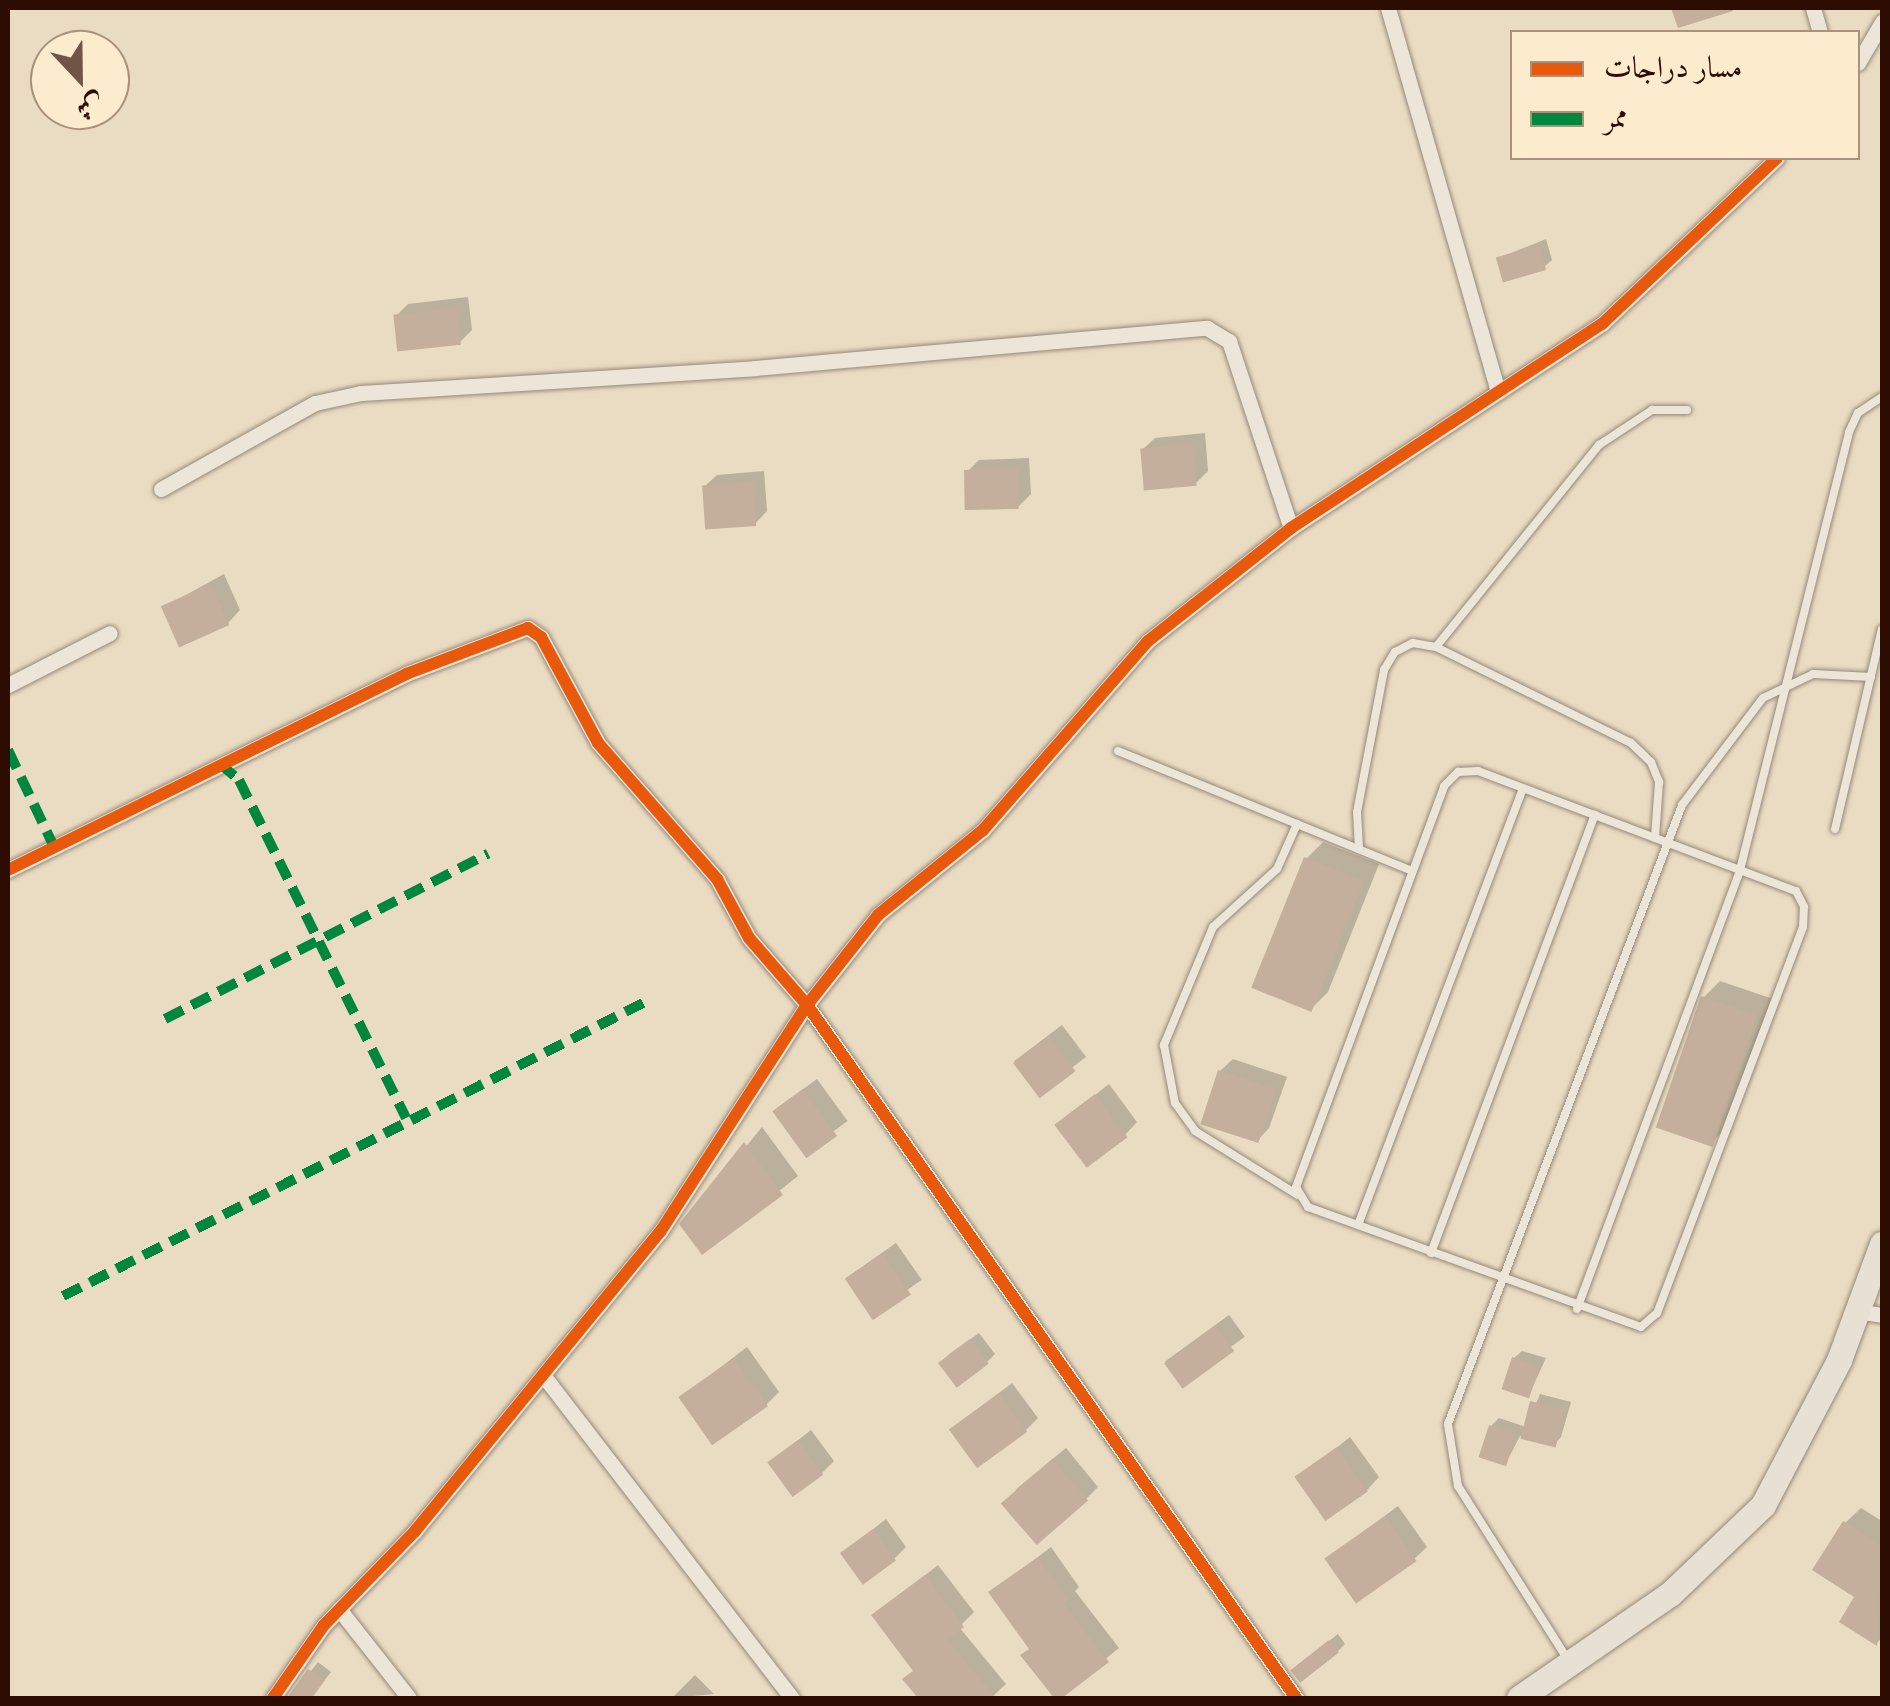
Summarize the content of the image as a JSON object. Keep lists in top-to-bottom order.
{
  "legend": ["مسار دراجات", "ممر"],
  "north": "bottom"
}
